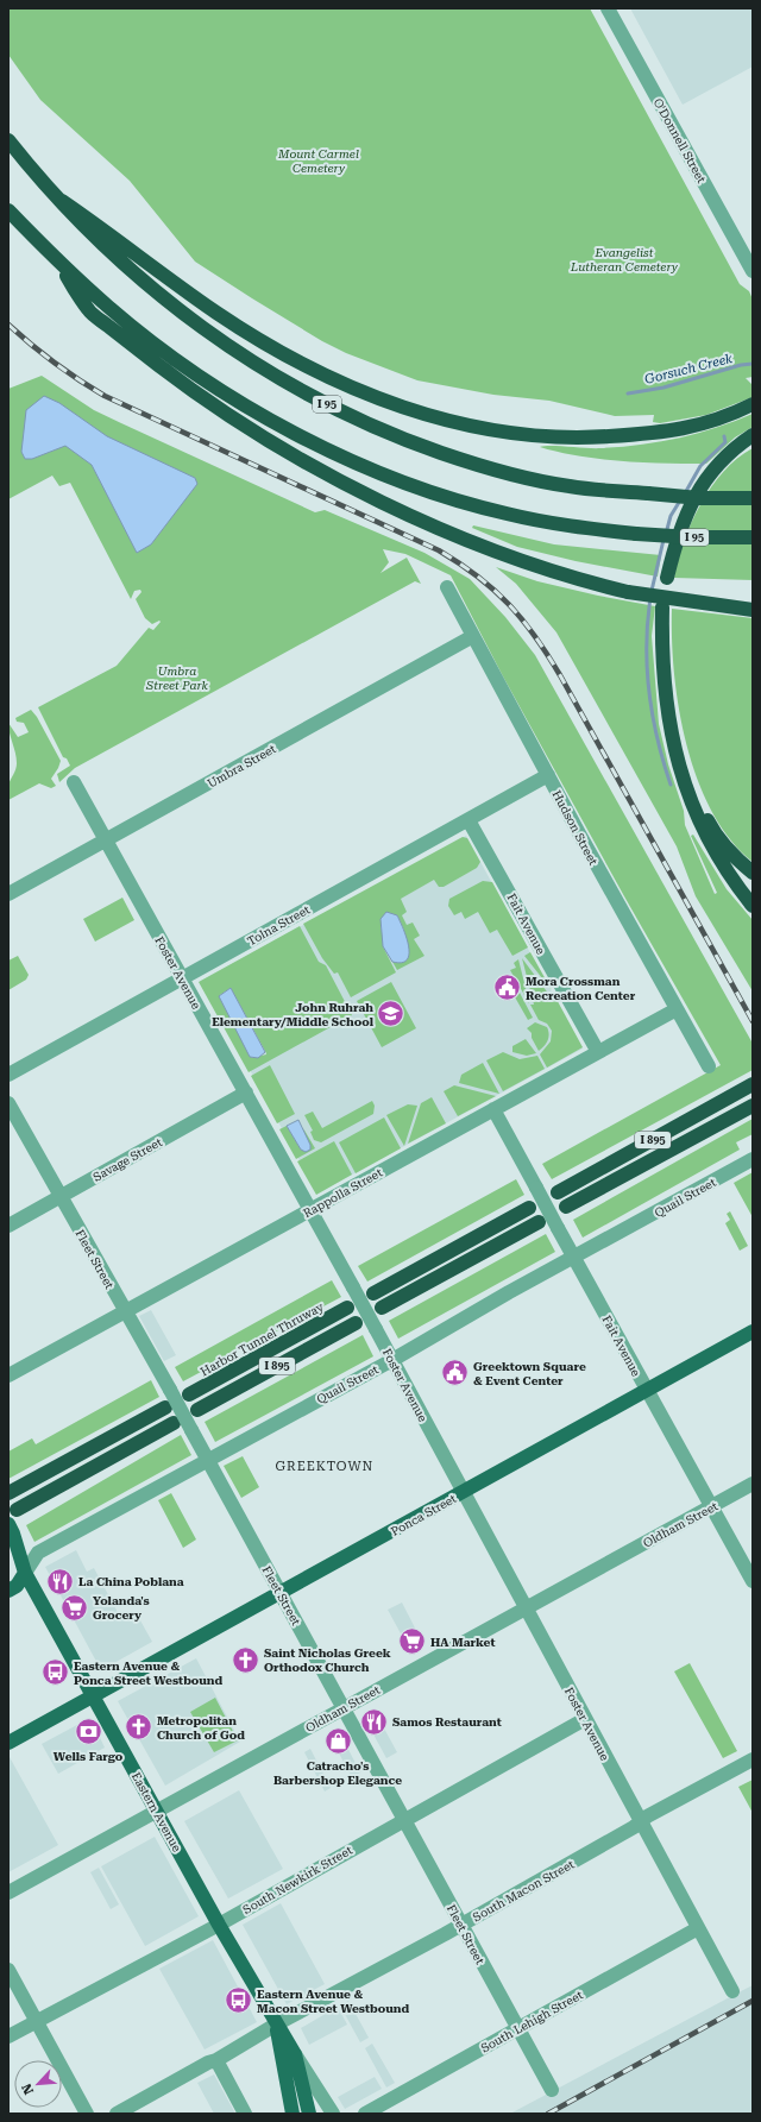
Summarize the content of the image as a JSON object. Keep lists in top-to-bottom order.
{
  "streets": {
    "highway": ["I 95", "I 895", "Harbor Tunnel Thruway"],
    "main road": ["Ponca Street", "Eastern Avenue"],
    "street": [
      "O'Donnell Street",
      "Umbra Street",
      "Hudson Street",
      "Fait Avenue",
      "Tolna Street",
      "Foster Avenue",
      "Savage Street",
      "Rappolla Street",
      "Quail Street",
      "Fleet Street",
      "Oldham Street",
      "South Newkirk Street",
      "South Macon Street",
      "South Lehigh Street"
    ]
  },
  "crossings": [
    ["Umbra Street", "Hudson Street"],
    ["Umbra Street", "Foster Avenue"],
    ["Hudson Street", "Tolna Street"],
    ["Hudson Street", "Rappolla Street"],
    ["Fait Avenue", "Tolna Street"],
    ["Fait Avenue", "Rappolla Street"],
    ["Fait Avenue", "Quail Street"],
    ["Fait Avenue", "Ponca Street"],
    ["Fait Avenue", "Oldham Street"],
    ["Tolna Street", "Foster Avenue"],
    ["Foster Avenue", "Savage Street"],
    ["Foster Avenue", "Rappolla Street"],
    ["Foster Avenue", "Quail Street"],
    ["Foster Avenue", "Ponca Street"],
    ["Foster Avenue", "Oldham Street"],
    ["Foster Avenue", "South Newkirk Street"],
    ["Foster Avenue", "South Macon Street"],
    ["Foster Avenue", "South Lehigh Street"],
    ["Savage Street", "Fleet Street"],
    ["Rappolla Street", "Fleet Street"],
    ["Quail Street", "Fleet Street"],
    ["Quail Street", "Eastern Avenue"],
    ["Fleet Street", "Ponca Street"],
    ["Fleet Street", "Oldham Street"],
    ["Fleet Street", "South Newkirk Street"],
    ["Fleet Street", "South Macon Street"],
    ["Fleet Street", "South Lehigh Street"],
    ["Ponca Street", "Eastern Avenue"],
    ["Oldham Street", "Eastern Avenue"],
    ["Eastern Avenue", "South Newkirk Street"],
    ["Eastern Avenue", "South Macon Street"]
  ],
  "districts": ["GREEKTOWN"],
  "water": ["Gorsuch Creek"],
  "parks": ["Mount Carmel Cemetery", "Evangelist Lutheran Cemetery", "Umbra Street Park"],
  "places": {
    "public building": ["Mora Crossman Recreation Center", "Greektown Square & Event Center"],
    "school or university": ["John Ruhrah Elementary/Middle School"],
    "restaurant": ["La China Poblana", "Samos Restaurant"],
    "supermarket": ["Yolanda's Grocery", "HA Market"],
    "church": ["Saint Nicholas Greek Orthodox Church", "Metropolitan Church of God"],
    "bus stop": ["Eastern Avenue & Ponca Street Westbound", "Eastern Avenue & Macon Street Westbound"],
    "bank": ["Wells Fargo"],
    "shop": ["Catracho's Barbershop Elegance"]
  },
  "north": "bottom left"
}
